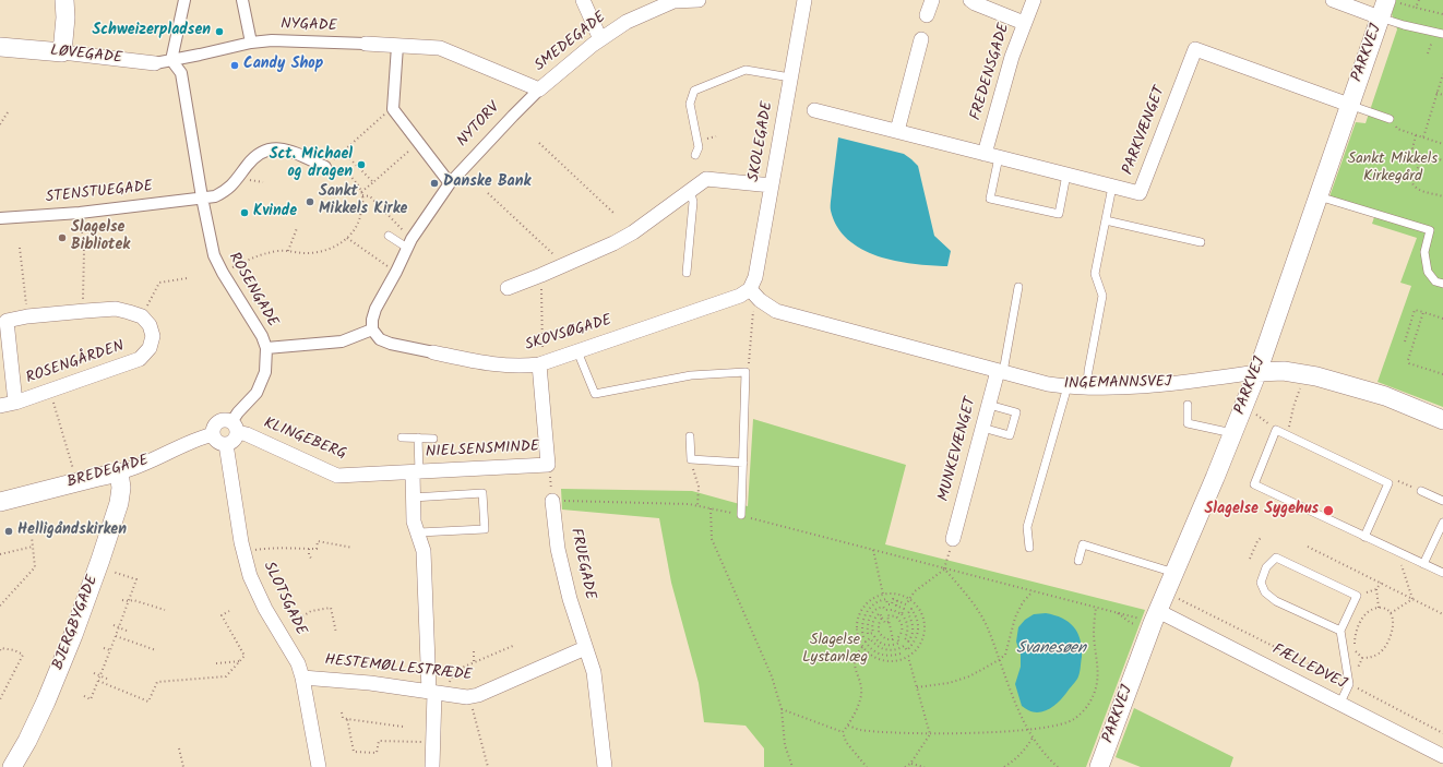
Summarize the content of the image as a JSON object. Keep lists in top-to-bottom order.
{
  "streets": {
    "street": [
      "NYGADE",
      "SMEDEGADE",
      "PARKVEJ",
      "LØVEGADE",
      "FREDENSGADE",
      "NYTORV",
      "PARKVÆNGET",
      "SKOLEGADE",
      "STENSTUEGADE",
      "ROSENGADE",
      "SKOVSØGADE",
      "ROSENGÅRDEN",
      "INGEMANNSVEJ",
      "KLINGEBERG",
      "MUNKEVÆNGET",
      "NIELSENSMINDE",
      "BREDEGADE",
      "FRUEGADE",
      "SLOTSGADE",
      "BJERGBYGADE",
      "FÆLLEDVEJ",
      "HESTEMØLLESTRÆDE"
    ]
  },
  "crossings": [
    ["SMEDEGADE", "NYTORV"],
    ["PARKVEJ", "PARKVÆNGET"],
    ["PARKVEJ", "INGEMANNSVEJ"],
    ["PARKVEJ", "FÆLLEDVEJ"],
    ["LØVEGADE", "ROSENGADE"],
    ["FREDENSGADE", "PARKVÆNGET"],
    ["NYTORV", "SKOVSØGADE"],
    ["SKOLEGADE", "SKOVSØGADE"],
    ["SKOLEGADE", "INGEMANNSVEJ"],
    ["STENSTUEGADE", "ROSENGADE"],
    ["SKOVSØGADE", "INGEMANNSVEJ"],
    ["INGEMANNSVEJ", "MUNKEVÆNGET"],
    ["KLINGEBERG", "NIELSENSMINDE"],
    ["KLINGEBERG", "BREDEGADE"],
    ["KLINGEBERG", "SLOTSGADE"],
    ["BREDEGADE", "SLOTSGADE"],
    ["BREDEGADE", "BJERGBYGADE"],
    ["FRUEGADE", "HESTEMØLLESTRÆDE"],
    ["SLOTSGADE", "HESTEMØLLESTRÆDE"]
  ],
  "water": ["Svanesøen"],
  "parks": ["Sankt Mikkels Kirkegård", "Slagelse Lystanlæg"],
  "places": [
    "Schweizerpladsen",
    "Candy Shop",
    "Sct. Michael og dragen",
    "Danske Bank",
    "Sankt Mikkels Kirke",
    "Kvinde",
    "Slagelse Bibliotek",
    "Slagelse Sygehus",
    "Helligåndskirken"
  ]
}
